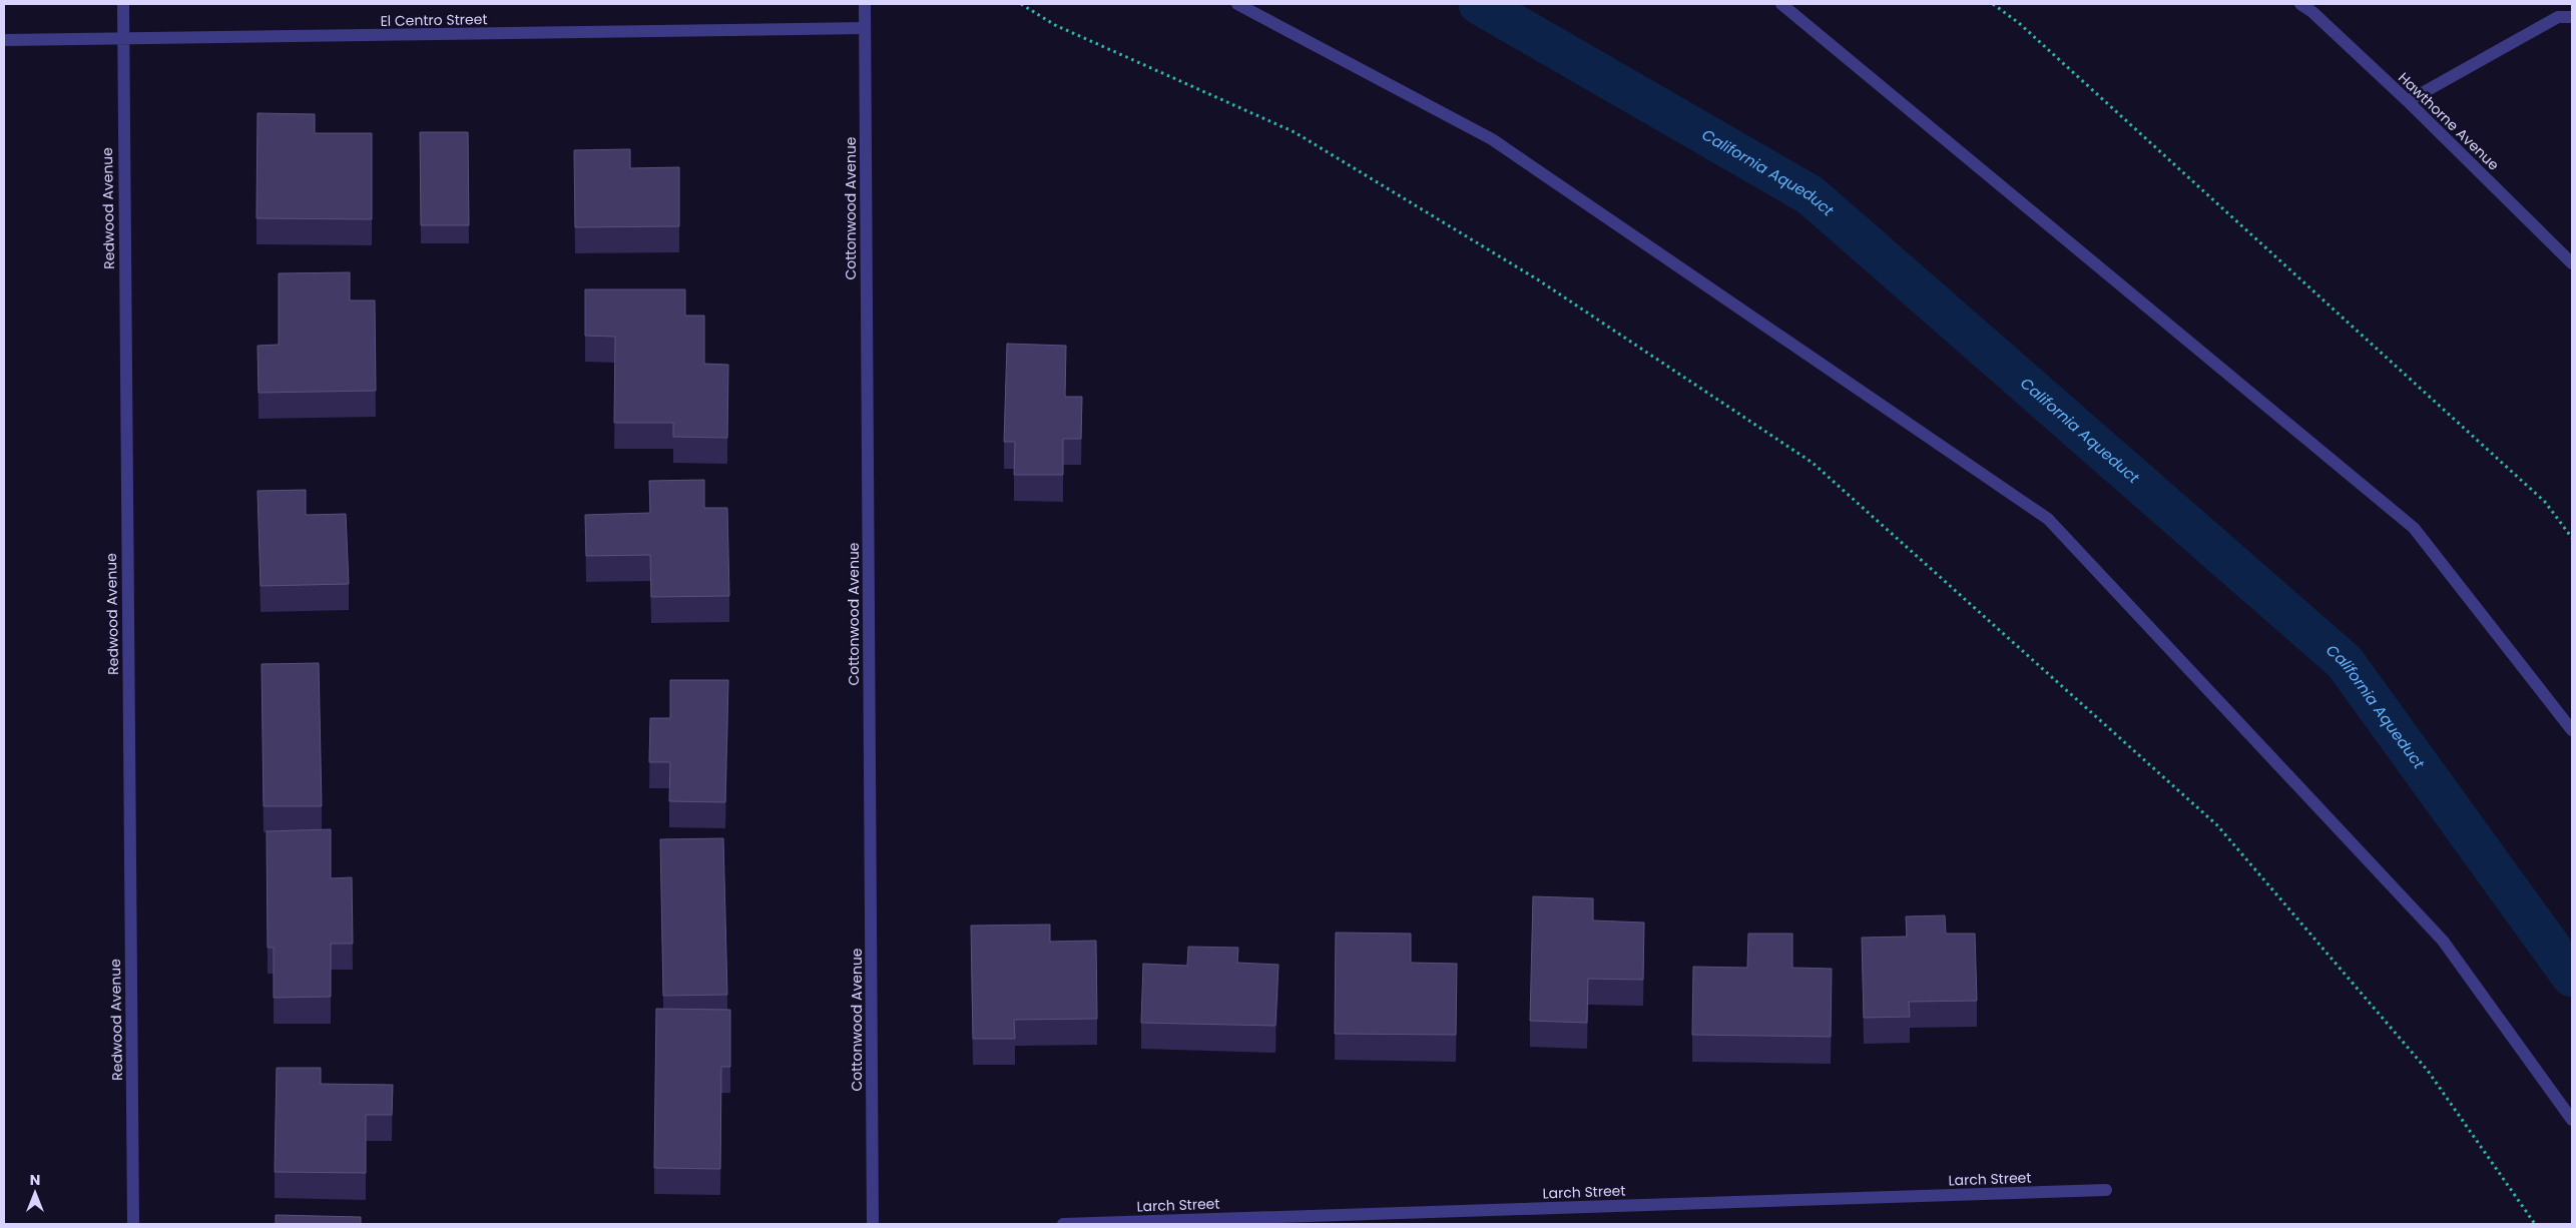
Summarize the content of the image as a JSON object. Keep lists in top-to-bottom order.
{
  "streets": {
    "street": [
      "El Centro Street",
      "Hawthorne Avenue",
      "Redwood Avenue",
      "Cottonwood Avenue",
      "Larch Street"
    ]
  },
  "crossings": [
    ["El Centro Street", "Redwood Avenue"],
    ["El Centro Street", "Cottonwood Avenue"]
  ],
  "water": ["California Aqueduct"],
  "north": "top"
}
